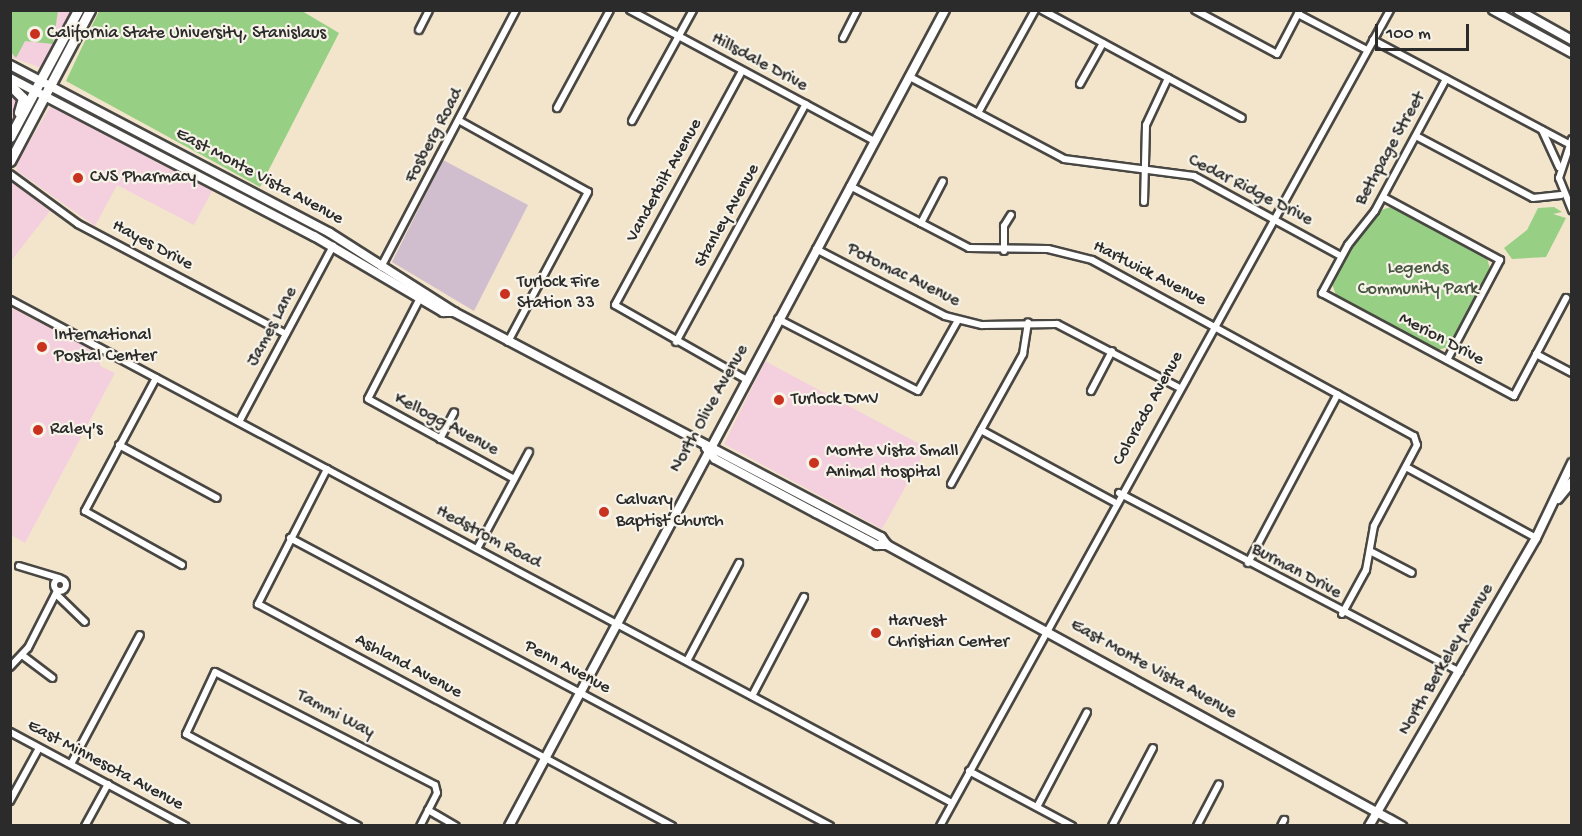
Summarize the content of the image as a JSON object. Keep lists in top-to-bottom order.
{
  "streets": {
    "main road": ["East Monte Vista Avenue", "North Olive Avenue", "North Berkeley Avenue"],
    "street": [
      "Hillsdale Drive",
      "Fosberg Road",
      "Bethpage Street",
      "Vanderbilt Avenue",
      "Cedar Ridge Drive",
      "Stanley Avenue",
      "Hayes Drive",
      "Hartwick Avenue",
      "Potomac Avenue",
      "James Lane",
      "Merion Drive",
      "Colorado Avenue",
      "Kellogg Avenue",
      "Hedstrom Road",
      "Burman Drive",
      "Ashland Avenue",
      "Penn Avenue",
      "Tammi Way",
      "East Minnesota Avenue"
    ]
  },
  "crossings": [
    ["Hillsdale Drive", "Vanderbilt Avenue"],
    ["Hillsdale Drive", "Stanley Avenue"],
    ["Hillsdale Drive", "North Olive Avenue"],
    ["Fosberg Road", "East Monte Vista Avenue"],
    ["Bethpage Street", "Cedar Ridge Drive"],
    ["Bethpage Street", "Merion Drive"],
    ["East Monte Vista Avenue", "James Lane"],
    ["East Monte Vista Avenue", "North Olive Avenue"],
    ["East Monte Vista Avenue", "Colorado Avenue"],
    ["East Monte Vista Avenue", "Kellogg Avenue"],
    ["East Monte Vista Avenue", "North Berkeley Avenue"],
    ["Vanderbilt Avenue", "Stanley Avenue"],
    ["Cedar Ridge Drive", "North Olive Avenue"],
    ["Cedar Ridge Drive", "Colorado Avenue"],
    ["Hayes Drive", "James Lane"],
    ["Hartwick Avenue", "North Olive Avenue"],
    ["Hartwick Avenue", "Colorado Avenue"],
    ["Potomac Avenue", "North Olive Avenue"],
    ["Potomac Avenue", "Colorado Avenue"],
    ["James Lane", "Hedstrom Road"],
    ["North Olive Avenue", "Hedstrom Road"],
    ["North Olive Avenue", "Ashland Avenue"],
    ["North Olive Avenue", "Penn Avenue"],
    ["Colorado Avenue", "Hedstrom Road"],
    ["Colorado Avenue", "Burman Drive"],
    ["Burman Drive", "North Berkeley Avenue"],
    ["Ashland Avenue", "Penn Avenue"]
  ],
  "parks": ["Legends Community Park"],
  "places": [
    "California State University, Stanislaus",
    "CVS Pharmacy",
    "Turlock Fire Station 33",
    "International Postal Center",
    "Turlock DMV",
    "Raley's",
    "Monte Vista Small Animal Hospital",
    "Calvary Baptist Church",
    "Harvest Christian Center"
  ],
  "scale_bar": "100 m"
}
